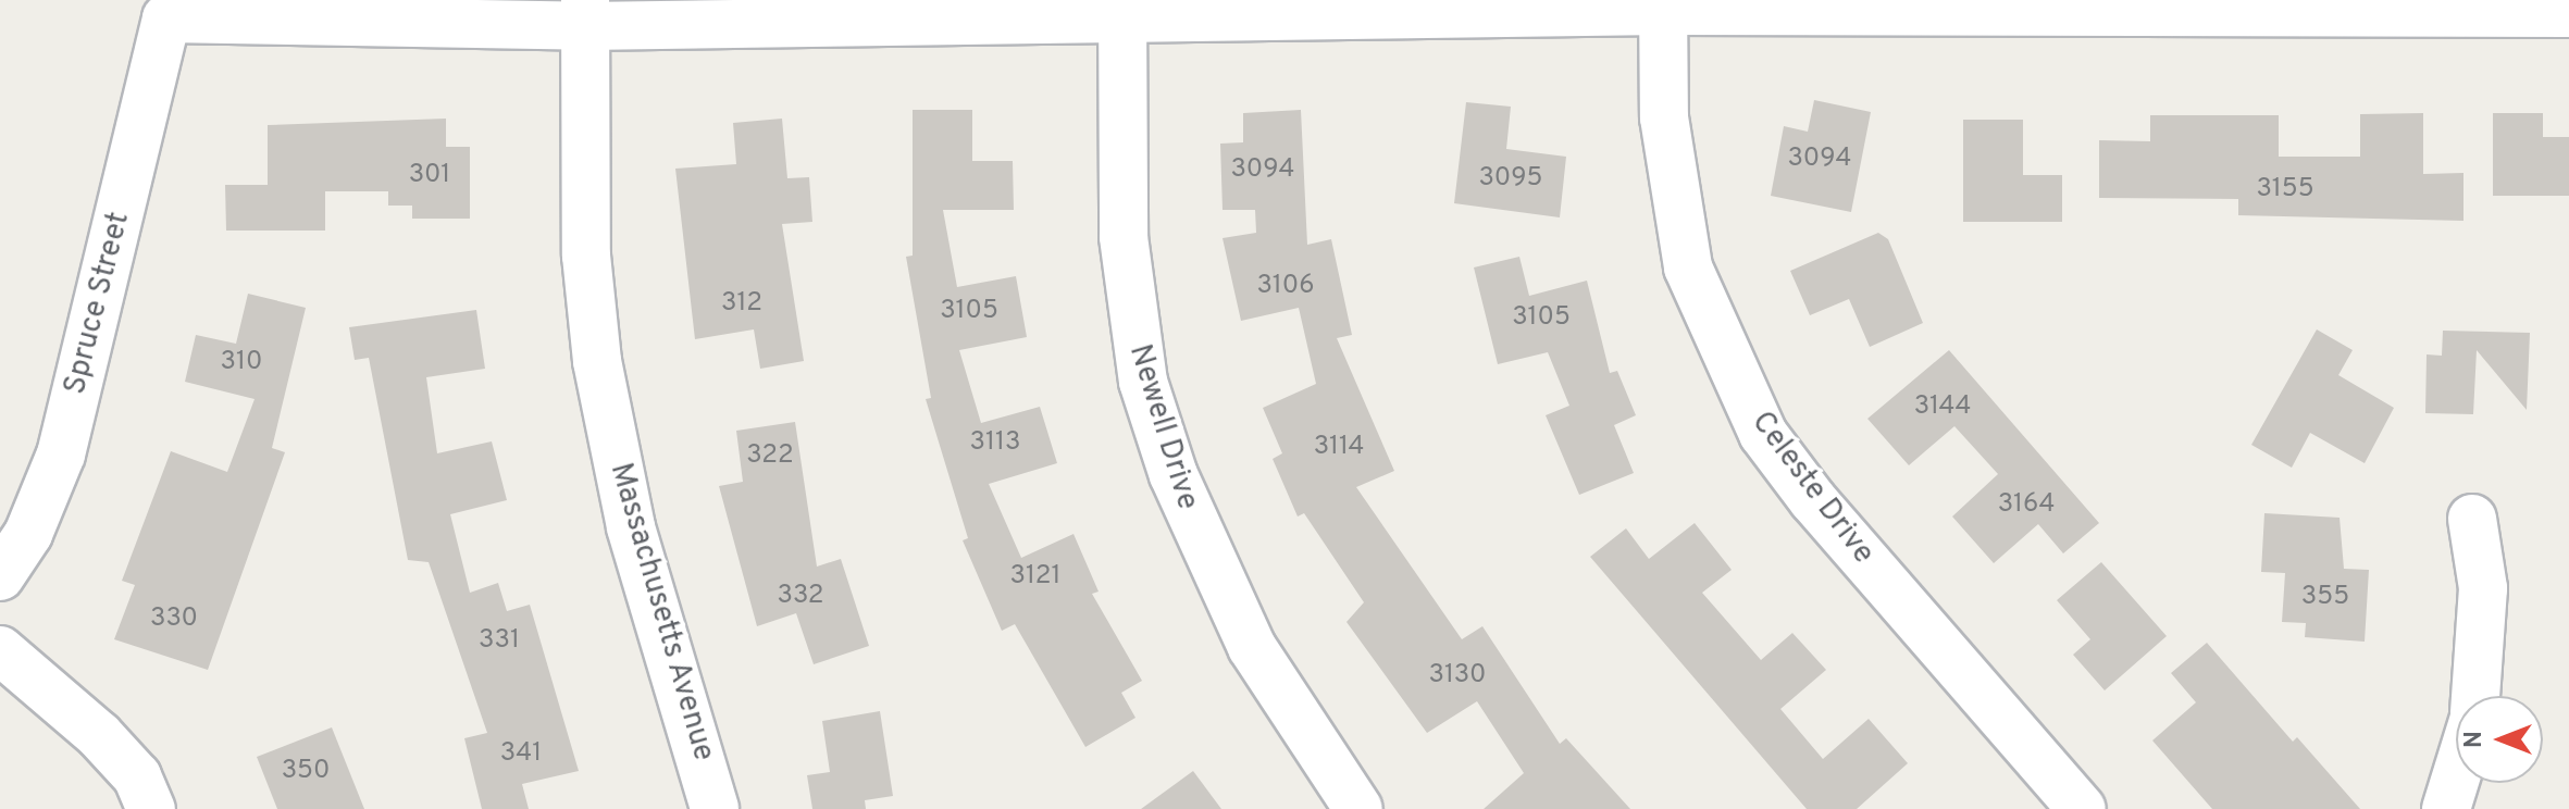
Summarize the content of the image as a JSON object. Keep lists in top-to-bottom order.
{
  "streets": {
    "street": [
      "Spruce Street",
      "Newell Drive",
      "Celeste Drive",
      "Massachusetts Avenue"
    ]
  },
  "crossings": [
    ["Spruce Street", "Massachusetts Avenue"]
  ],
  "house_numbers": [
    "3094",
    "3094",
    "301",
    "3095",
    "3155",
    "3106",
    "312",
    "3105",
    "3105",
    "310",
    "3144",
    "3113",
    "3114",
    "322",
    "3164",
    "3121",
    "332",
    "355",
    "330",
    "331",
    "3130",
    "341",
    "350"
  ],
  "north": "left"
}
